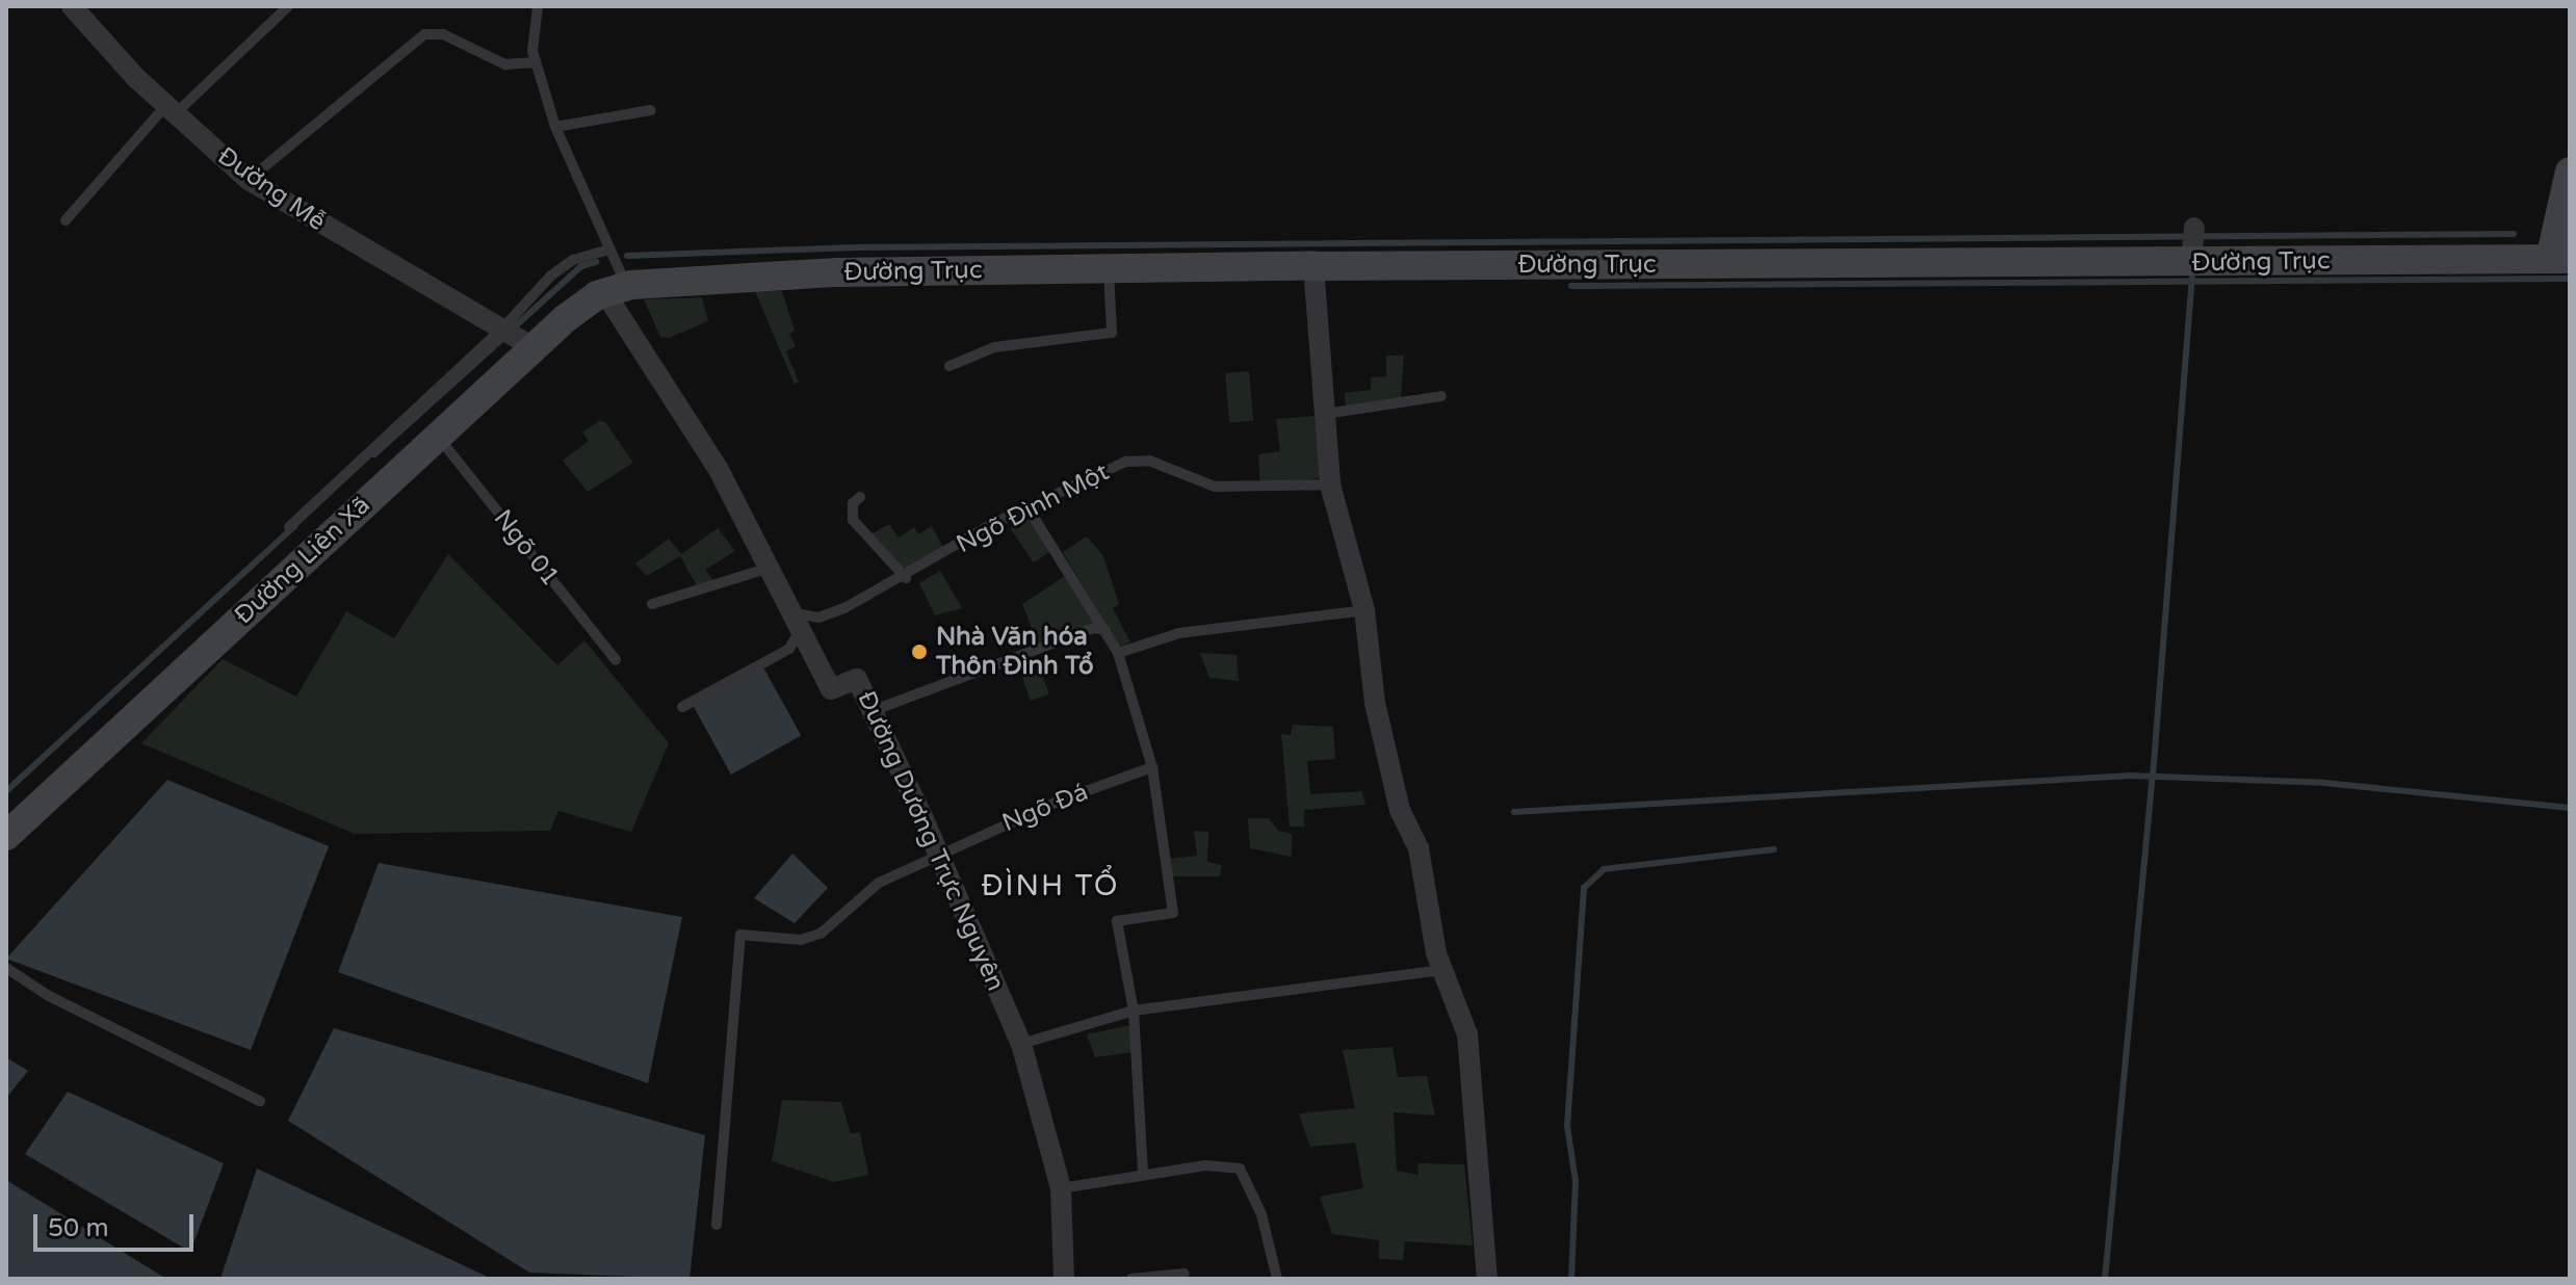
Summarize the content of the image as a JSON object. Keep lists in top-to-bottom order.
{
  "streets": {
    "street": [
      "Đường Mễ",
      "Đường Trục",
      "Đường Liên Xã",
      "Đường Dương Trực Nguyên"
    ],
    "lane": ["Ngõ Đình Một", "Ngõ 01", "Ngõ Đá"]
  },
  "crossings": [
    ["Đường Mễ", "Đường Liên Xã"],
    ["Đường Trục", "Đường Liên Xã"],
    ["Đường Trục", "Đường Dương Trực Nguyên"],
    ["Ngõ Đình Một", "Đường Dương Trực Nguyên"],
    ["Ngõ 01", "Đường Liên Xã"],
    ["Đường Liên Xã", "Đường Dương Trực Nguyên"],
    ["Ngõ Đá", "Đường Dương Trực Nguyên"]
  ],
  "districts": ["ĐÌNH TỔ"],
  "places": ["Nhà Văn hóa Thôn Đình Tổ"],
  "scale_bar": "50 m"
}
